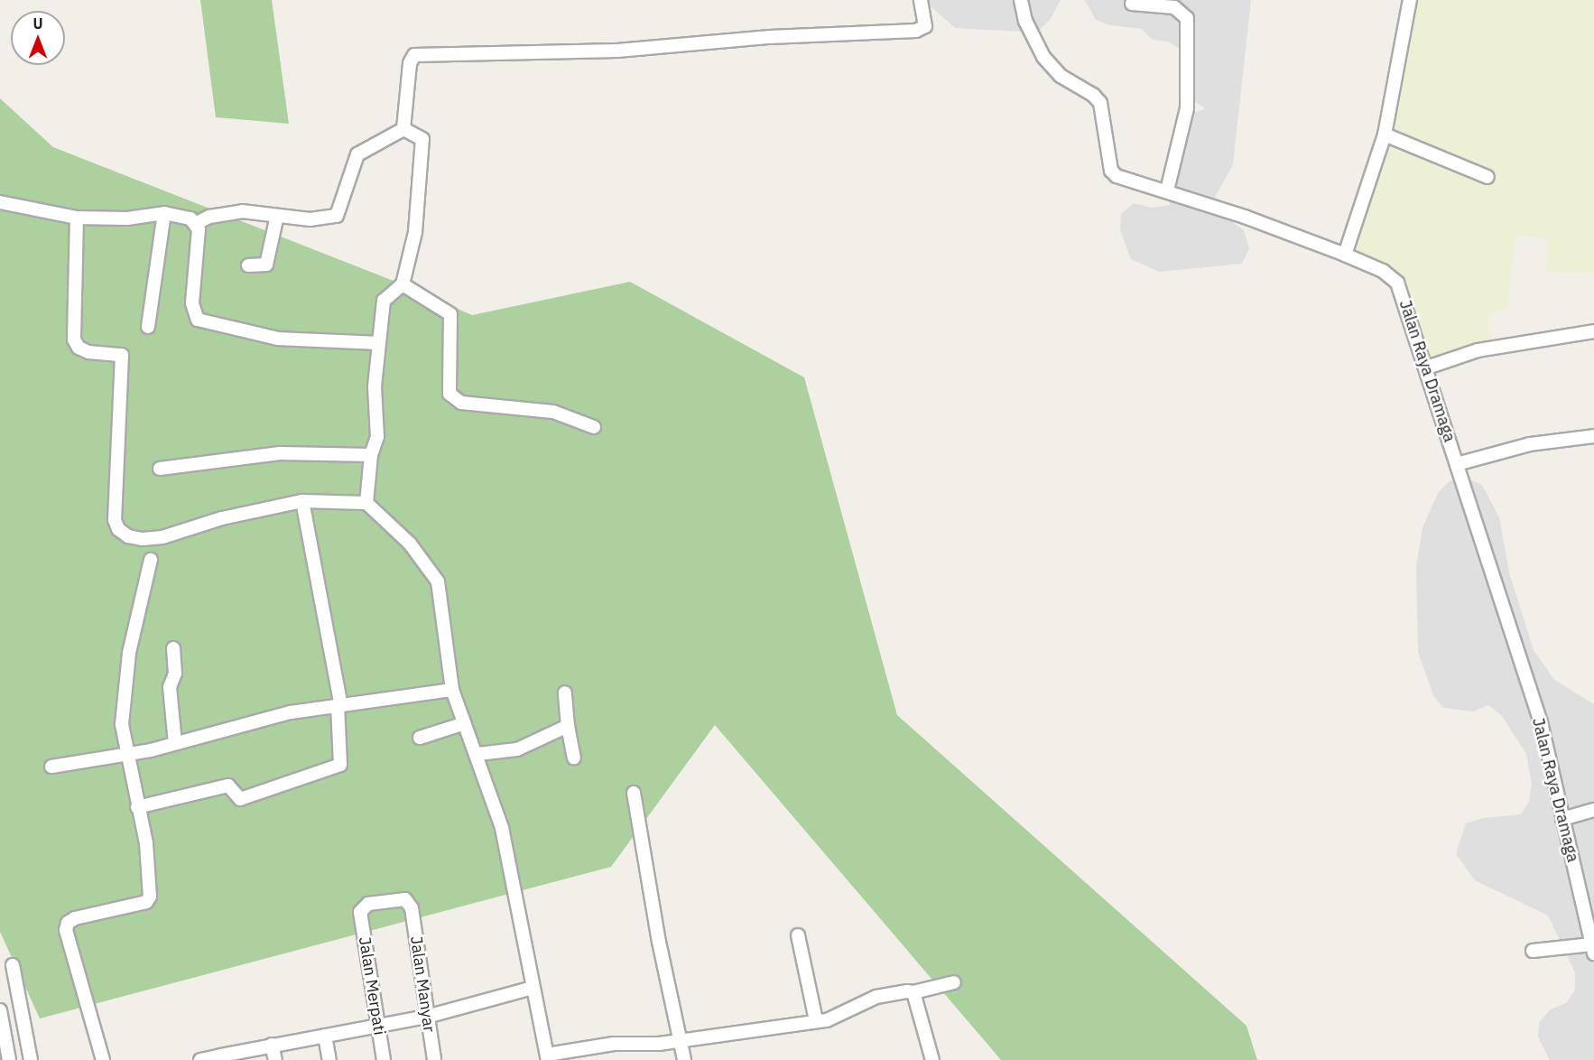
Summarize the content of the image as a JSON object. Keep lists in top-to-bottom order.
{
  "streets": {
    "street": ["Jalan Raya Dramaga", "Jalan Manyar", "Jalan Merpati"]
  },
  "crossings": [
    ["Jalan Manyar", "Jalan Merpati"]
  ],
  "north": "top"
}
